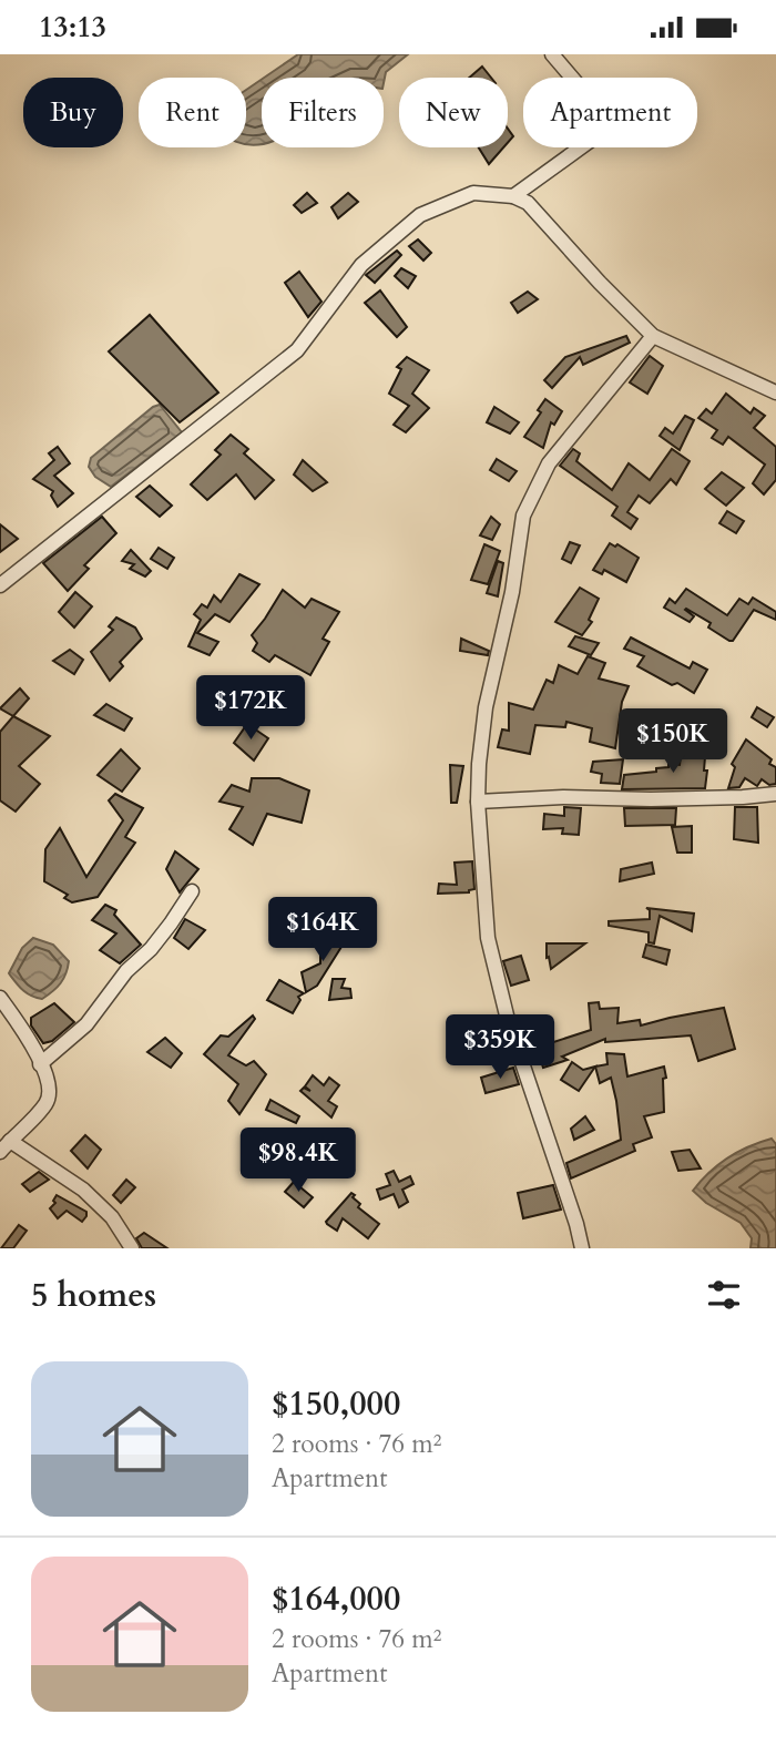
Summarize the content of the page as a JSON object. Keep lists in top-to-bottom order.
{
  "page": {
    "status": "13:13",
    "chip": [
      "Buy",
      "Rent",
      "Filters",
      "New",
      "Apartment"
    ],
    "price": [
      "$172K",
      "$150K",
      "$164K",
      "$359K",
      "$98.4K"
    ],
    "heading": "5 homes",
    "list": [
      {
        "name": "$150,000",
        "note": "2 rooms · 76 m² · Apartment"
      },
      {
        "name": "$164,000",
        "note": "2 rooms · 76 m² · Apartment"
      }
    ]
  }
}
